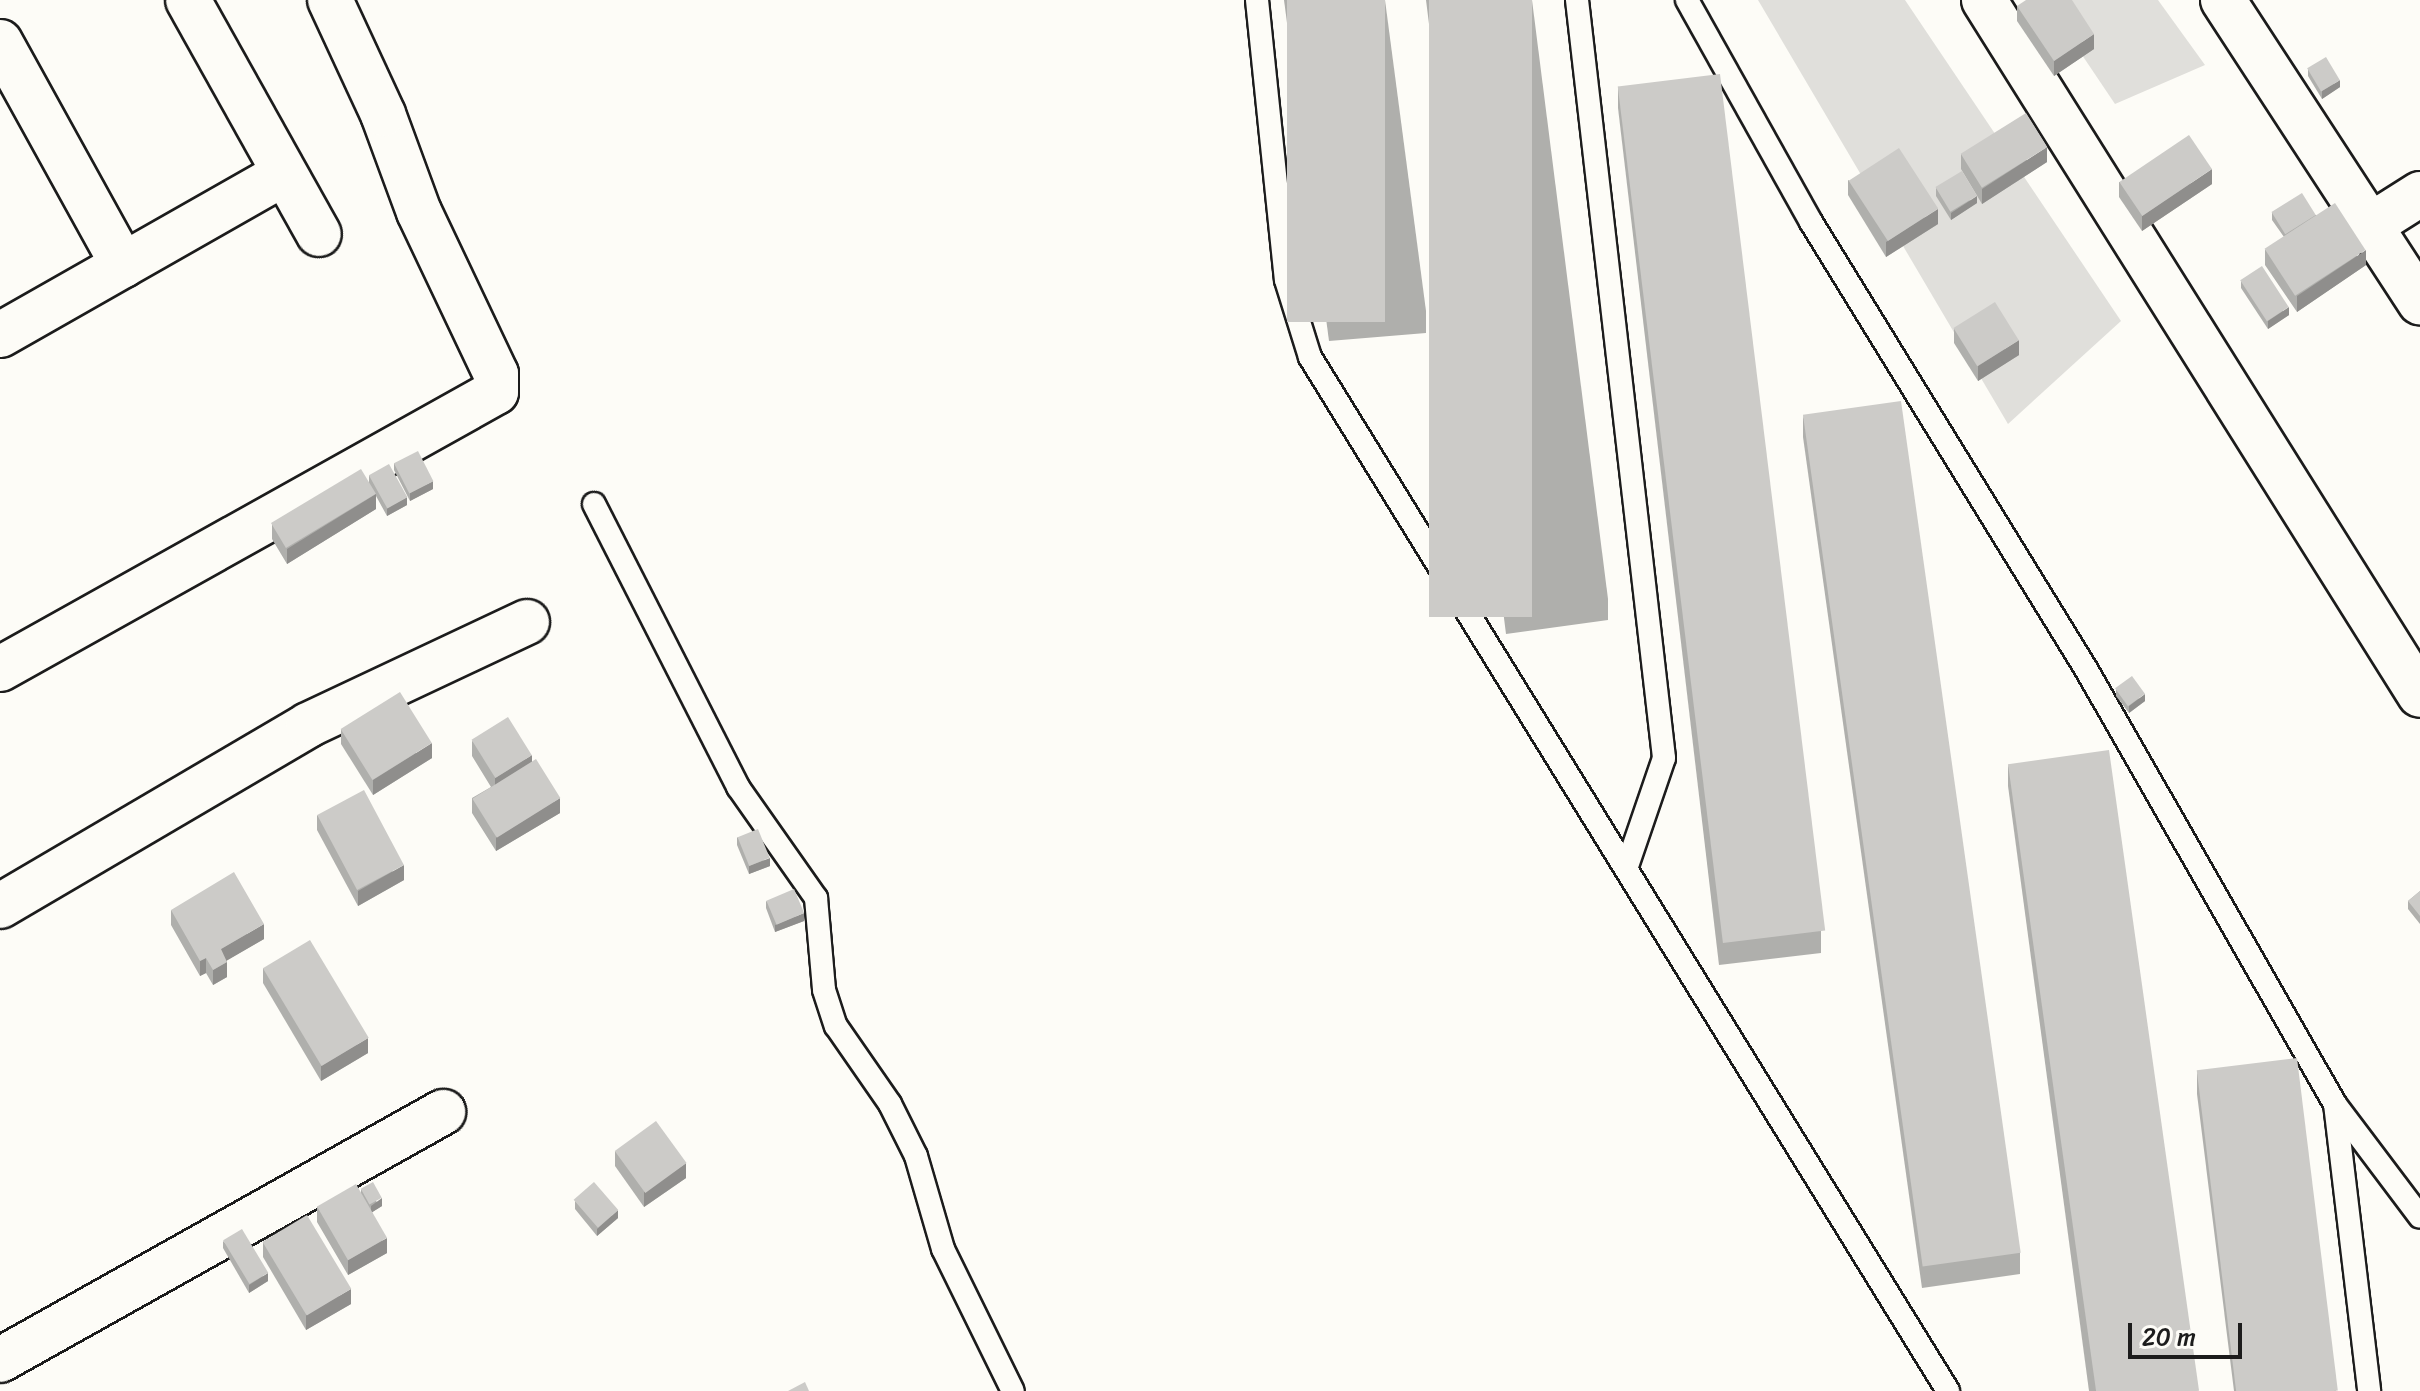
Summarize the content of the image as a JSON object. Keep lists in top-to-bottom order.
{
  "scale_bar": "20 m"
}
